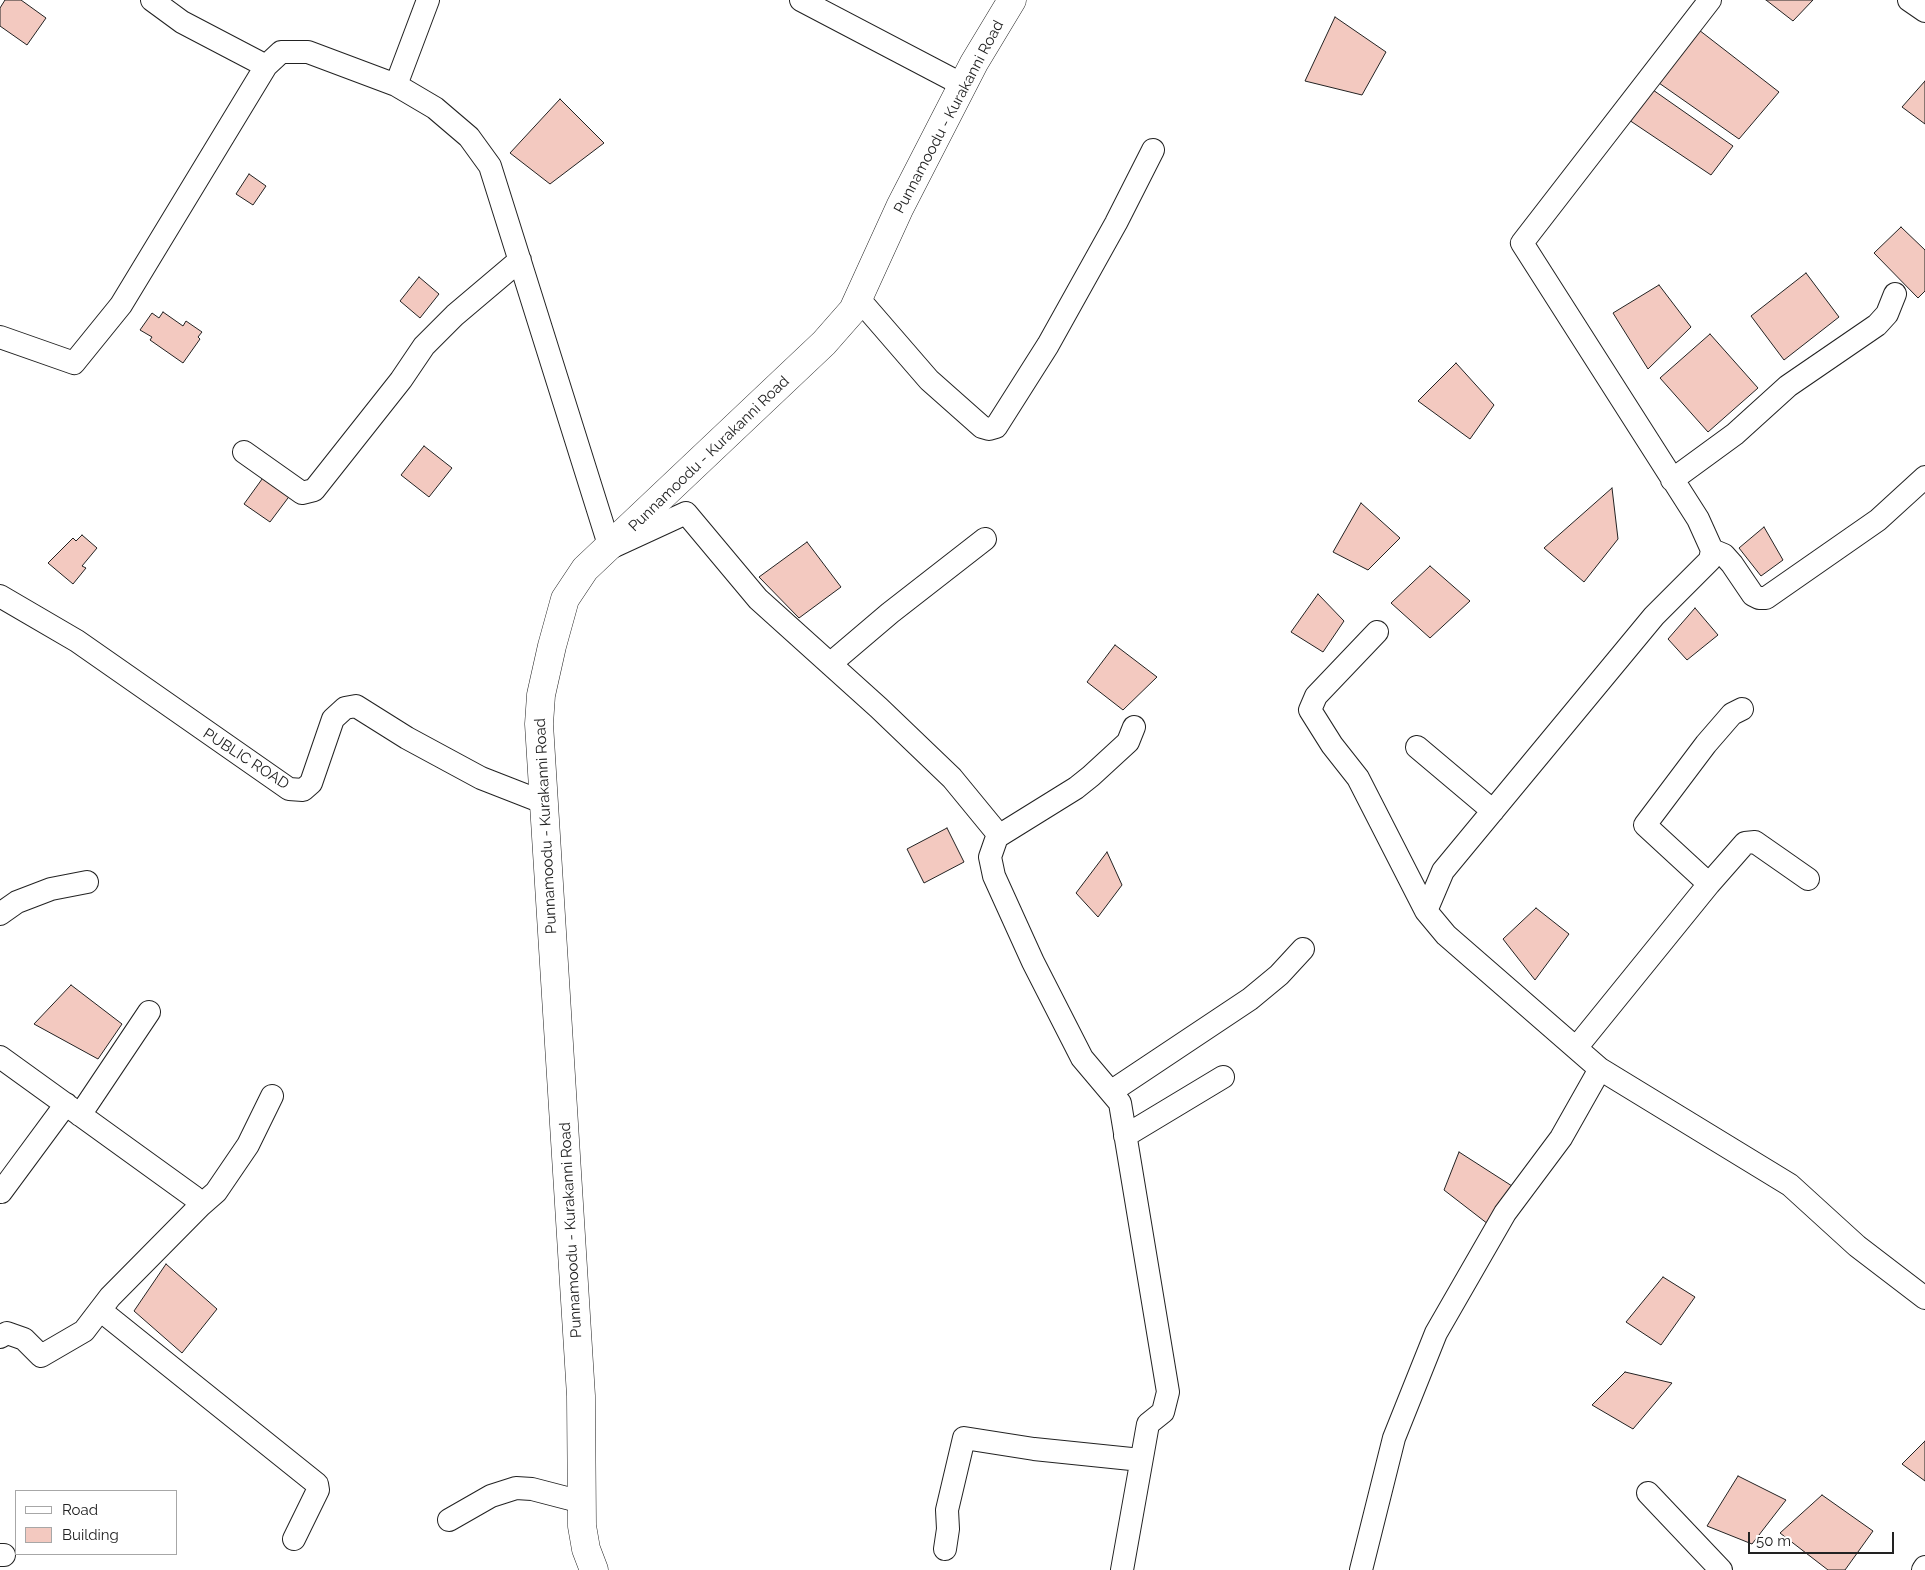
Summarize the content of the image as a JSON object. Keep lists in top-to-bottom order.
{
  "streets": {
    "main road": ["Punnamoodu - Kurakanni Road"],
    "street": ["PUBLIC ROAD"]
  },
  "crossings": [
    ["Punnamoodu - Kurakanni Road", "PUBLIC ROAD"]
  ],
  "legend": ["Road", "Building"],
  "scale_bar": "50 m"
}
